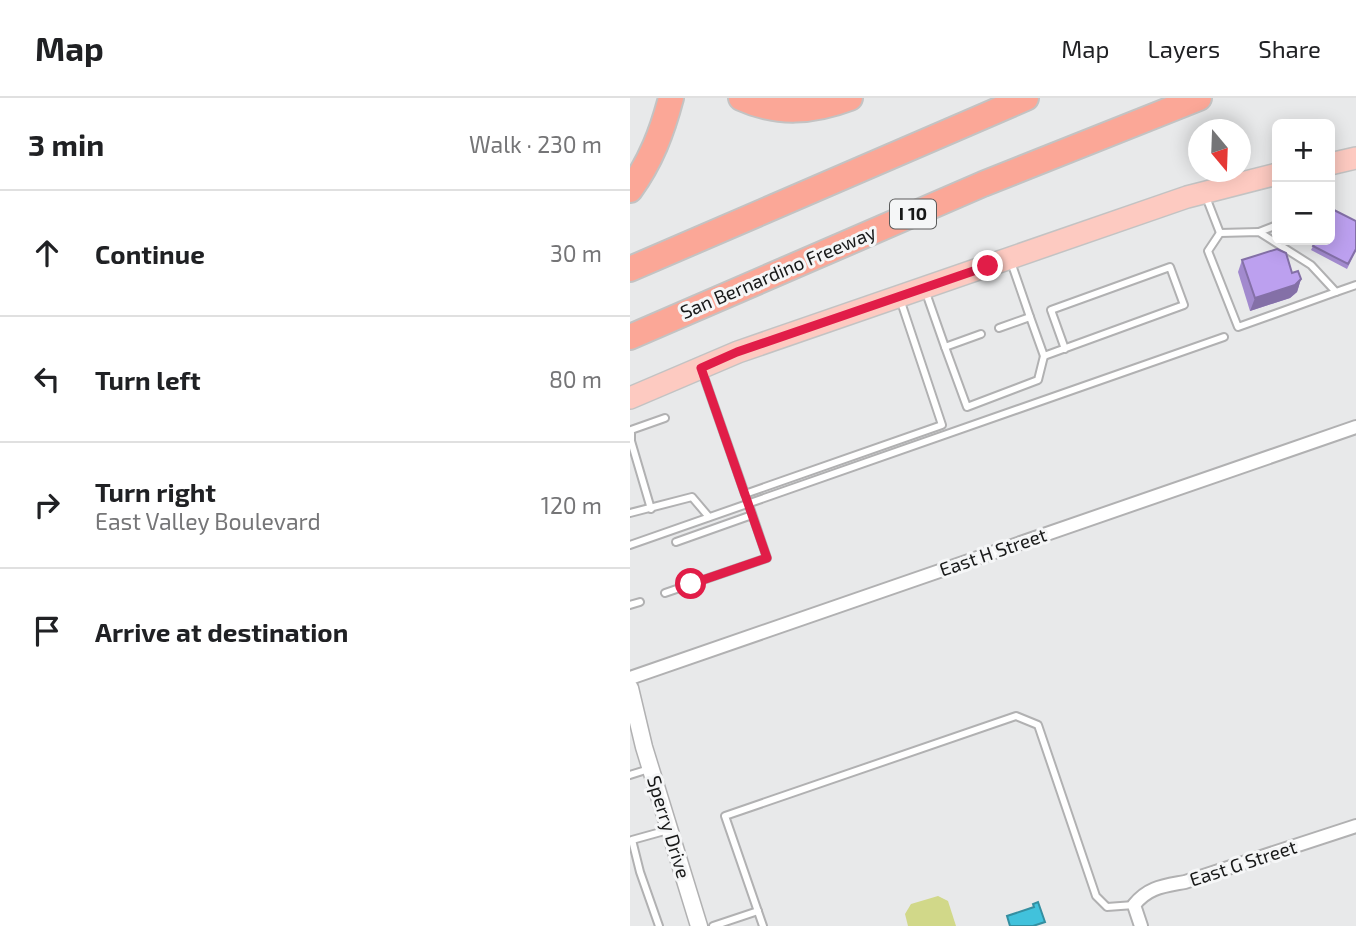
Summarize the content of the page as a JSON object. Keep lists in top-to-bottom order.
{
  "streets": {
    "highway": ["I 10", "San Bernardino Freeway"],
    "street": ["East H Street", "Sperry Drive", "East G Street"]
  },
  "north": "bottom",
  "page": {
    "header": "Map",
    "nav": ["Map", "Layers", "Share"],
    "heading": ["3 min", "Walk · 230 m"],
    "map_buttons": ["+", "−"],
    "list": [
      ["Continue", "30 m"],
      ["Turn left", "80 m"],
      ["Turn right", "East Valley Boulevard", "120 m"],
      "Arrive at destination"
    ]
  }
}
